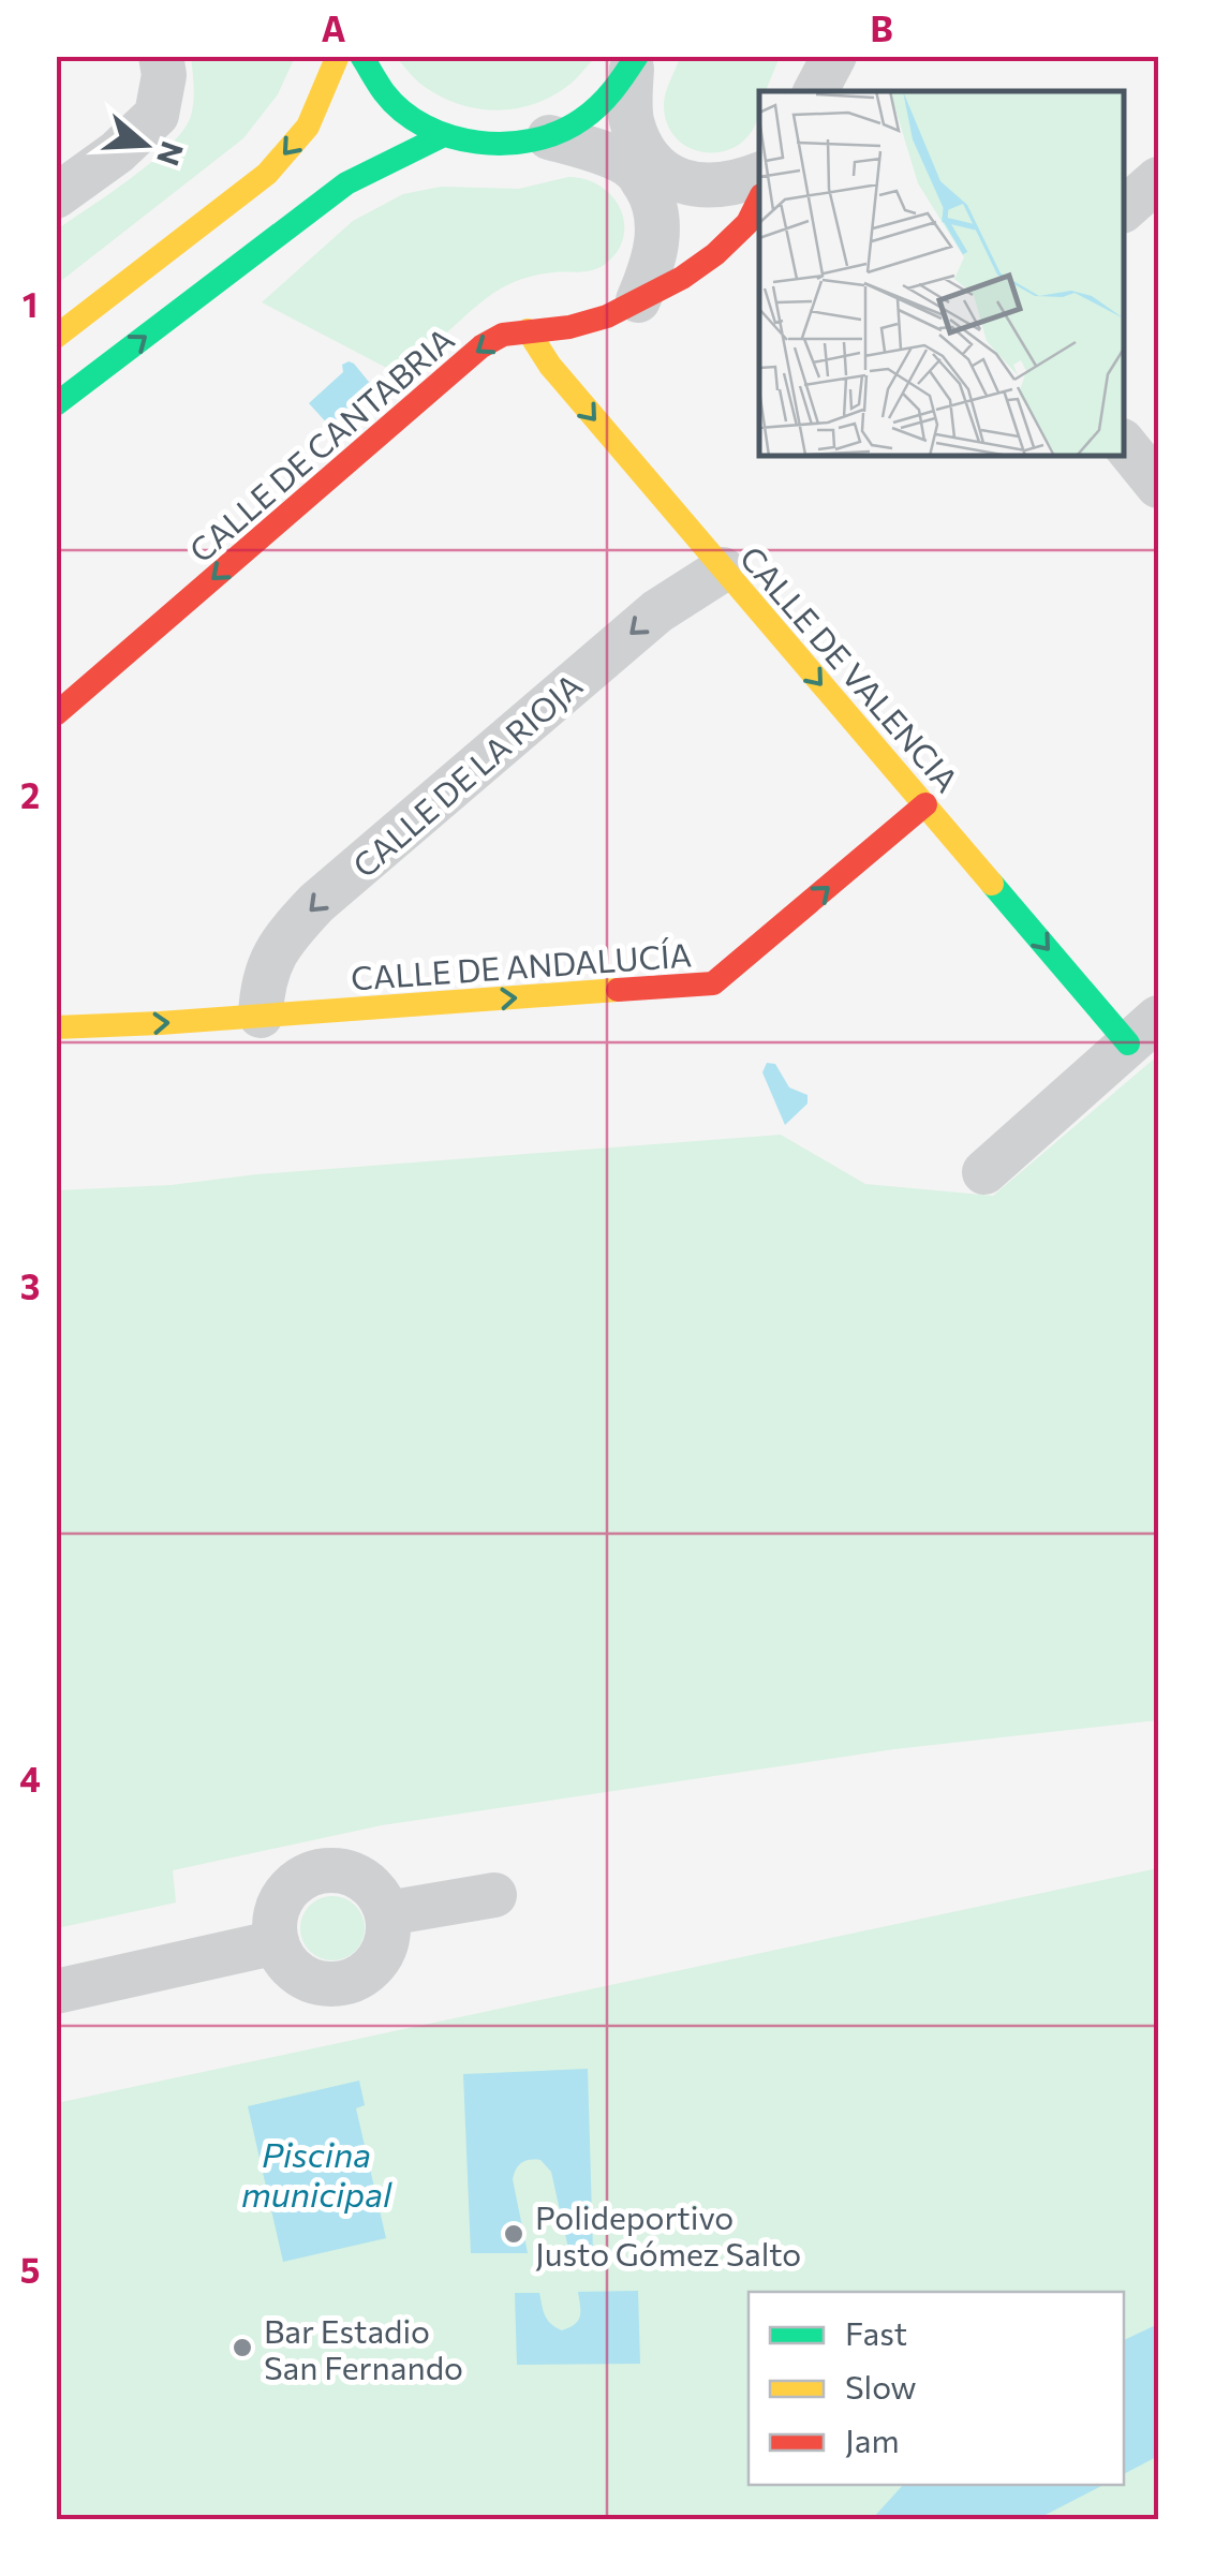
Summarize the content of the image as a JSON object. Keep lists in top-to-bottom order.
{
  "streets": {
    "street": [
      "CALLE DE CANTABRIA",
      "CALLE DE VALENCIA",
      "CALLE DE LA RIOJA",
      "CALLE DE ANDALUCÍA"
    ]
  },
  "crossings": [
    ["CALLE DE CANTABRIA", "CALLE DE VALENCIA"],
    ["CALLE DE VALENCIA", "CALLE DE LA RIOJA"],
    ["CALLE DE VALENCIA", "CALLE DE ANDALUCÍA"],
    ["CALLE DE LA RIOJA", "CALLE DE ANDALUCÍA"]
  ],
  "one_way": ["CALLE DE VALENCIA", "CALLE DE LA RIOJA", "CALLE DE ANDALUCÍA"],
  "water": ["Piscina municipal"],
  "places": ["Polideportivo Justo Gómez Salto", "Bar Estadio San Fernando"],
  "legend": ["Fast", "Slow", "Jam"],
  "north": "right",
  "grid": {
    "columns": ["A", "B"],
    "rows": [
      "1",
      "2",
      "3",
      "4",
      "5"
    ]
  }
}
